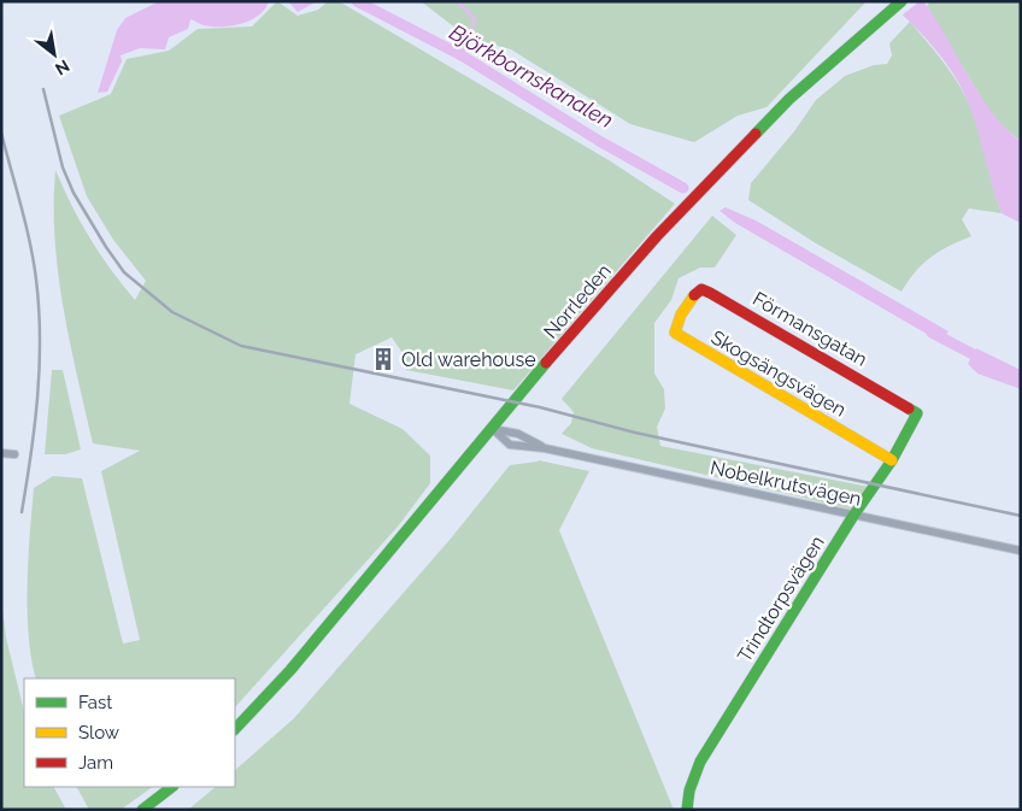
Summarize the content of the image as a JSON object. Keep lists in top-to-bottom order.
{
  "streets": {
    "street": [
      "Norrleden",
      "Förmansgatan",
      "Skogsängsvägen",
      "Nobelkrutsvägen",
      "Trindtorpsvägen"
    ]
  },
  "crossings": [
    ["Norrleden", "Nobelkrutsvägen"],
    ["Förmansgatan", "Skogsängsvägen"],
    ["Förmansgatan", "Trindtorpsvägen"],
    ["Skogsängsvägen", "Trindtorpsvägen"],
    ["Nobelkrutsvägen", "Trindtorpsvägen"]
  ],
  "water": ["Björkbornskanalen"],
  "places": {
    "building": ["Old warehouse"]
  },
  "legend": ["Fast", "Slow", "Jam"],
  "north": "bottom right"
}
